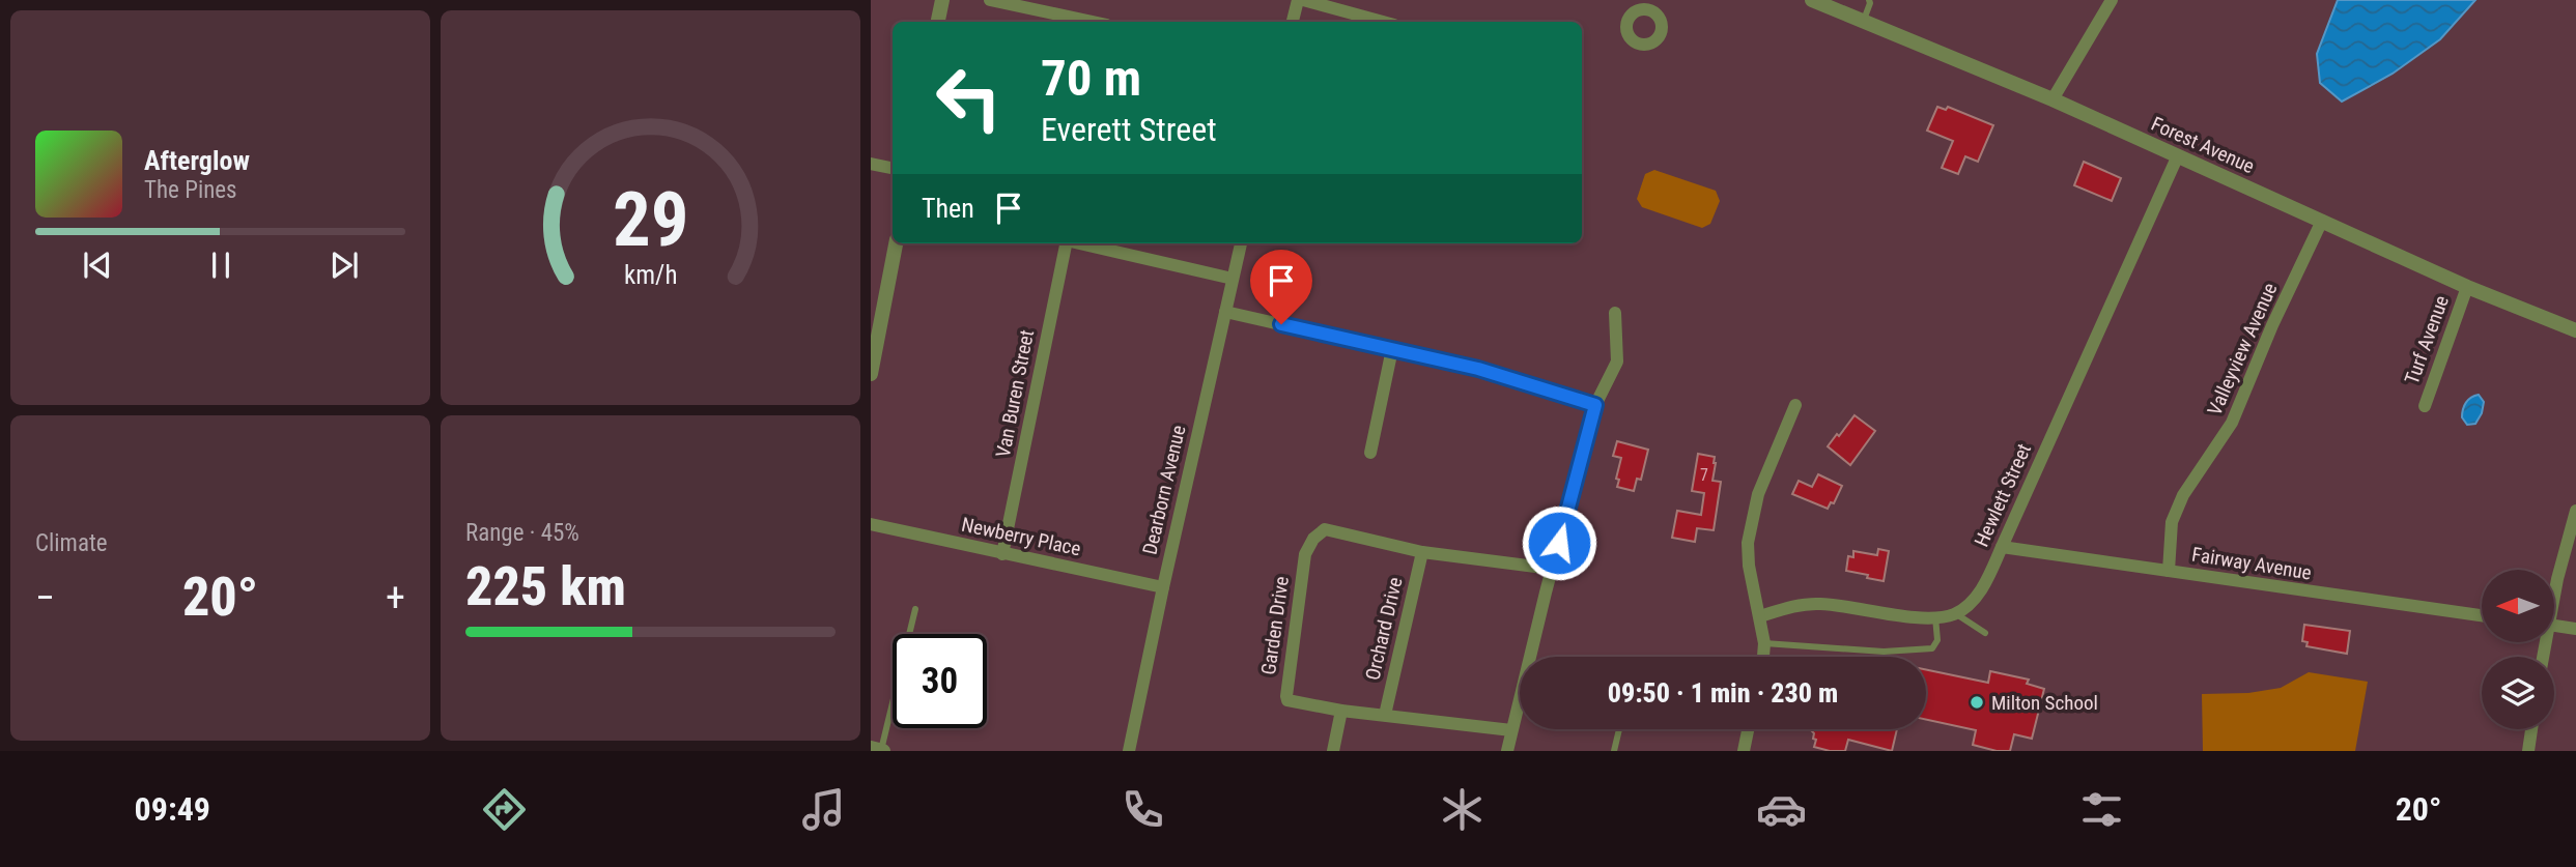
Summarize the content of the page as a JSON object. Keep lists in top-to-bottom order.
{
  "streets": {
    "street": [
      "Forest Avenue",
      "Turf Avenue",
      "Valleyview Avenue",
      "Van Buren Street",
      "Dearborn Avenue",
      "Hewlett Street",
      "Newberry Place",
      "Fairway Avenue",
      "Garden Drive",
      "Orchard Drive"
    ]
  },
  "crossings": [
    ["Forest Avenue", "Turf Avenue"],
    ["Forest Avenue", "Valleyview Avenue"],
    ["Forest Avenue", "Hewlett Street"],
    ["Valleyview Avenue", "Fairway Avenue"],
    ["Van Buren Street", "Newberry Place"],
    ["Dearborn Avenue", "Newberry Place"],
    ["Hewlett Street", "Fairway Avenue"],
    ["Garden Drive", "Orchard Drive"]
  ],
  "places": ["Milton School"],
  "house_numbers": ["7"],
  "north": "left",
  "page": {
    "turn": ["70 m", "Everett Street"],
    "song": ["Afterglow", "The Pines"],
    "then": "Then",
    "tile": [
      "Climate",
      ["Range · 45%", "225 km"]
    ],
    "heat": ["−", "20°", "+"],
    "limit": "30",
    "trip": "09:50 · 1 min · 230 m",
    "tabs": ["09:49", "20°"],
    "gauge": ["29", "km/h"]
  }
}
